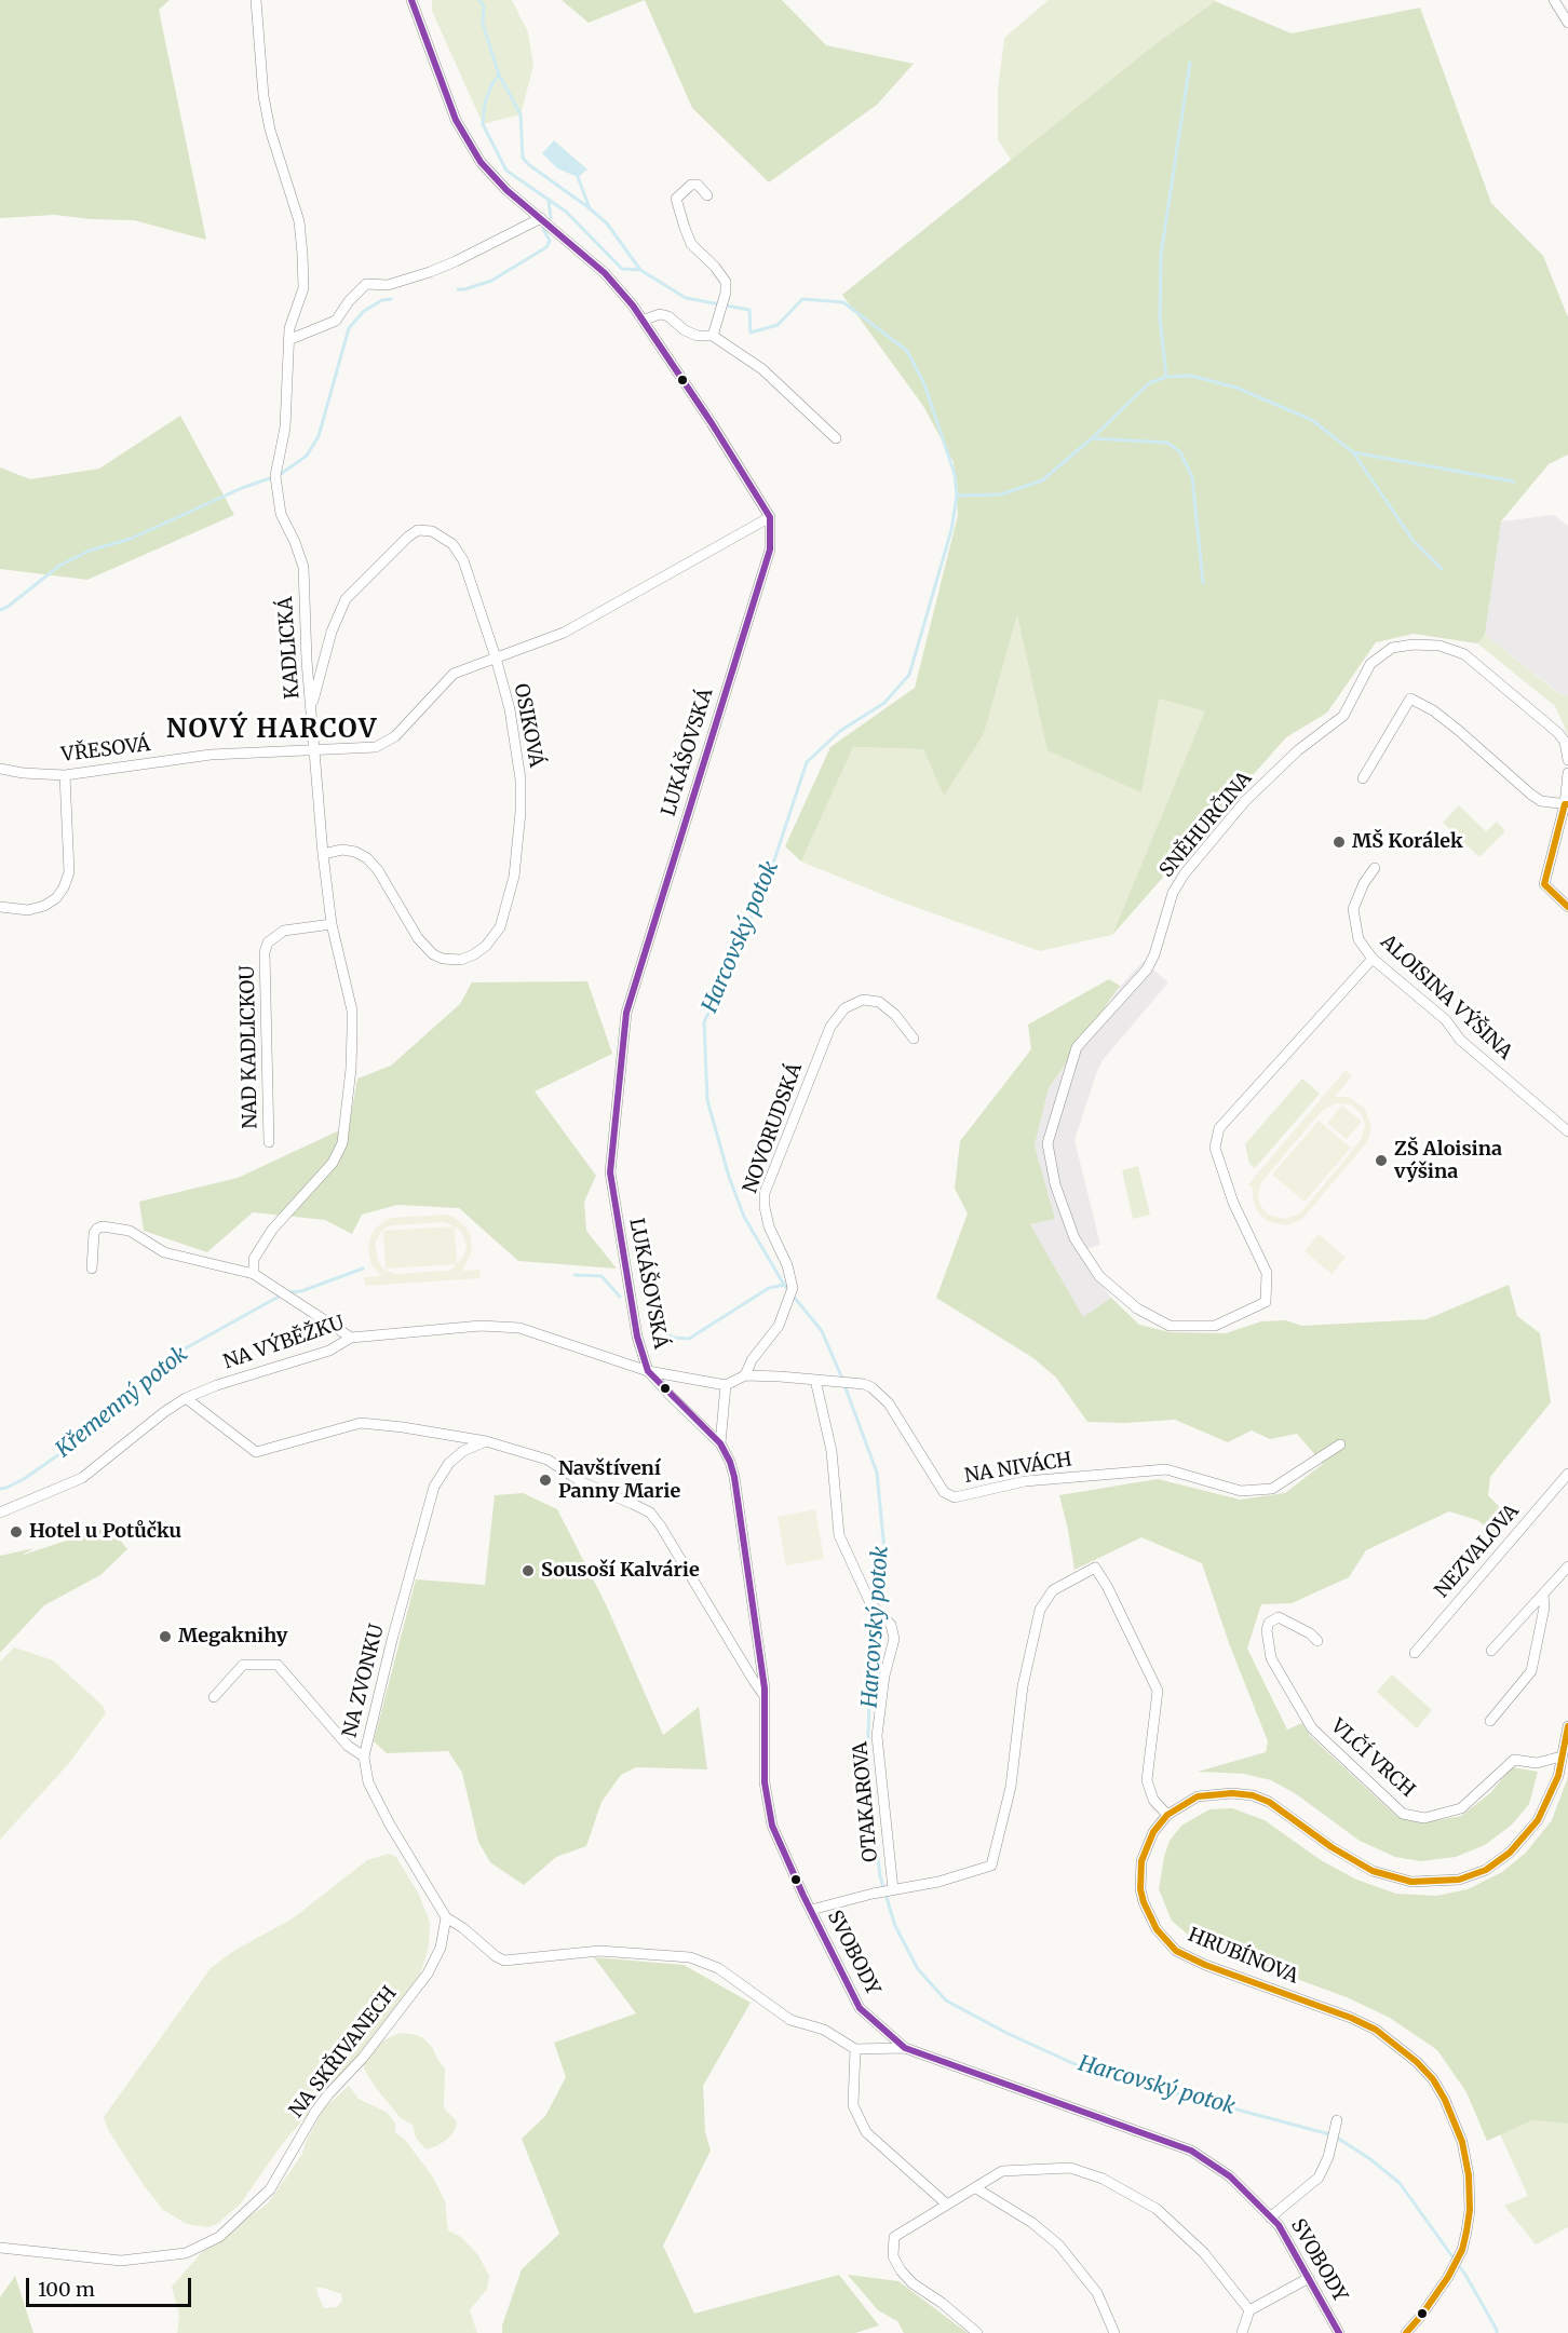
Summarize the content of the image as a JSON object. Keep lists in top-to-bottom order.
{
  "streets": {
    "street": [
      "KADLICKÁ",
      "OSIKOVÁ",
      "VŘESOVÁ",
      "LUKÁŠOVSKÁ",
      "SNĚHURČINA",
      "ALOISINA VÝŠINA",
      "NAD KADLICKOU",
      "NOVORUDSKÁ",
      "NA VÝBĚŽKU",
      "NA NIVÁCH",
      "NEZVALOVA",
      "NA ZVONKU",
      "VLČÍ VRCH",
      "OTAKAROVA",
      "SVOBODY",
      "HRUBÍNOVA",
      "NA SKŘIVANECH"
    ]
  },
  "crossings": [
    ["KADLICKÁ", "OSIKOVÁ"],
    ["KADLICKÁ", "VŘESOVÁ"],
    ["KADLICKÁ", "NAD KADLICKOU"],
    ["OSIKOVÁ", "VŘESOVÁ"],
    ["VŘESOVÁ", "LUKÁŠOVSKÁ"],
    ["LUKÁŠOVSKÁ", "NA VÝBĚŽKU"],
    ["LUKÁŠOVSKÁ", "SVOBODY"],
    ["SNĚHURČINA", "ALOISINA VÝŠINA"],
    ["NOVORUDSKÁ", "NA NIVÁCH"],
    ["NA VÝBĚŽKU", "SVOBODY"],
    ["NA NIVÁCH", "OTAKAROVA"],
    ["VLČÍ VRCH", "HRUBÍNOVA"]
  ],
  "districts": ["NOVÝ HARCOV"],
  "water": ["Harcovský potok", "Křemenný potok"],
  "places": [
    "MŠ Korálek",
    "ZŠ Aloisina výšina",
    "Navštívení Panny Marie",
    "Hotel u Potůčku",
    "Sousoší Kalvárie",
    "Megaknihy"
  ],
  "scale_bar": "100 m"
}
